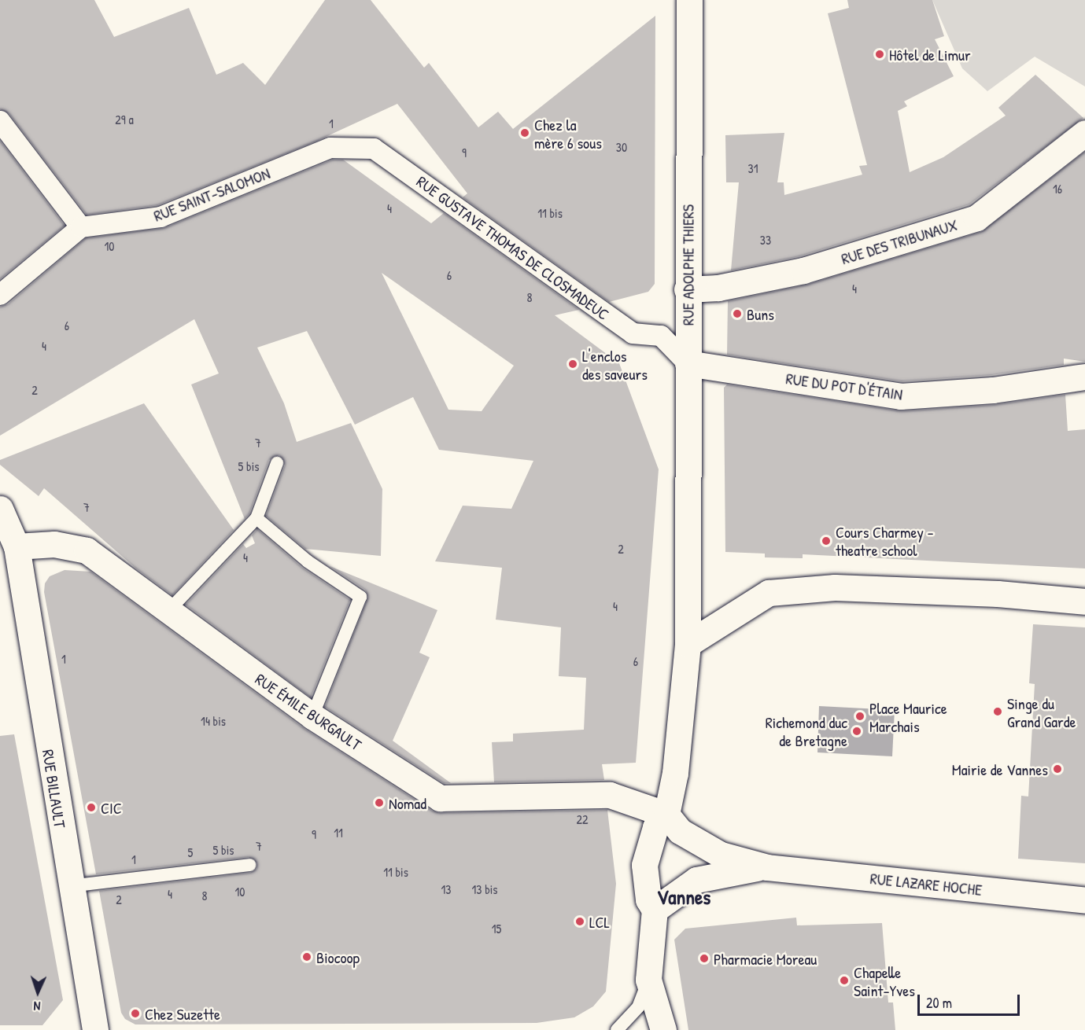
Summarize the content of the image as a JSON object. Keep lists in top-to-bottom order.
{
  "streets": {
    "street": [
      "RUE SAINT-SALOMON",
      "RUE DES TRIBUNAUX",
      "RUE GUSTAVE THOMAS DE CLOSMADEUC",
      "RUE ADOLPHE THIERS",
      "RUE DU POT D'ÉTAIN",
      "RUE ÉMILE BURGAULT",
      "RUE BILLAULT",
      "RUE LAZARE HOCHE"
    ]
  },
  "crossings": [
    ["RUE SAINT-SALOMON", "RUE GUSTAVE THOMAS DE CLOSMADEUC"],
    ["RUE DES TRIBUNAUX", "RUE ADOLPHE THIERS"],
    ["RUE GUSTAVE THOMAS DE CLOSMADEUC", "RUE ADOLPHE THIERS"],
    ["RUE GUSTAVE THOMAS DE CLOSMADEUC", "RUE DU POT D'ÉTAIN"],
    ["RUE ADOLPHE THIERS", "RUE DU POT D'ÉTAIN"],
    ["RUE ÉMILE BURGAULT", "RUE BILLAULT"],
    ["RUE ÉMILE BURGAULT", "RUE LAZARE HOCHE"]
  ],
  "districts": ["Vannes"],
  "places": [
    "Hôtel de Limur",
    "Chez la mère 6 sous",
    "Buns",
    "L'enclos des saveurs",
    "Cours Charmey - theatre school",
    "Singe du Grand Garde",
    "Place Maurice Marchais",
    "Richemond duc de Bretagne",
    "Mairie de Vannes",
    "Nomad",
    "CIC",
    "LCL",
    "Biocoop",
    "Pharmacie Moreau",
    "Chapelle Saint-Yves",
    "Chez Suzette"
  ],
  "house_numbers": [
    "29 a",
    "1",
    "30",
    "9",
    "31",
    "16",
    "4",
    "11 bis",
    "33",
    "10",
    "6",
    "4",
    "8",
    "6",
    "4",
    "2",
    "7",
    "5 bis",
    "7",
    "2",
    "4",
    "4",
    "1",
    "6",
    "14 bis",
    "22",
    "11",
    "9",
    "7",
    "5 bis",
    "5",
    "1",
    "11 bis",
    "13",
    "13 bis",
    "10",
    "4",
    "8",
    "2",
    "15"
  ],
  "scale_bar": "20 m",
  "north": "bottom"
}
